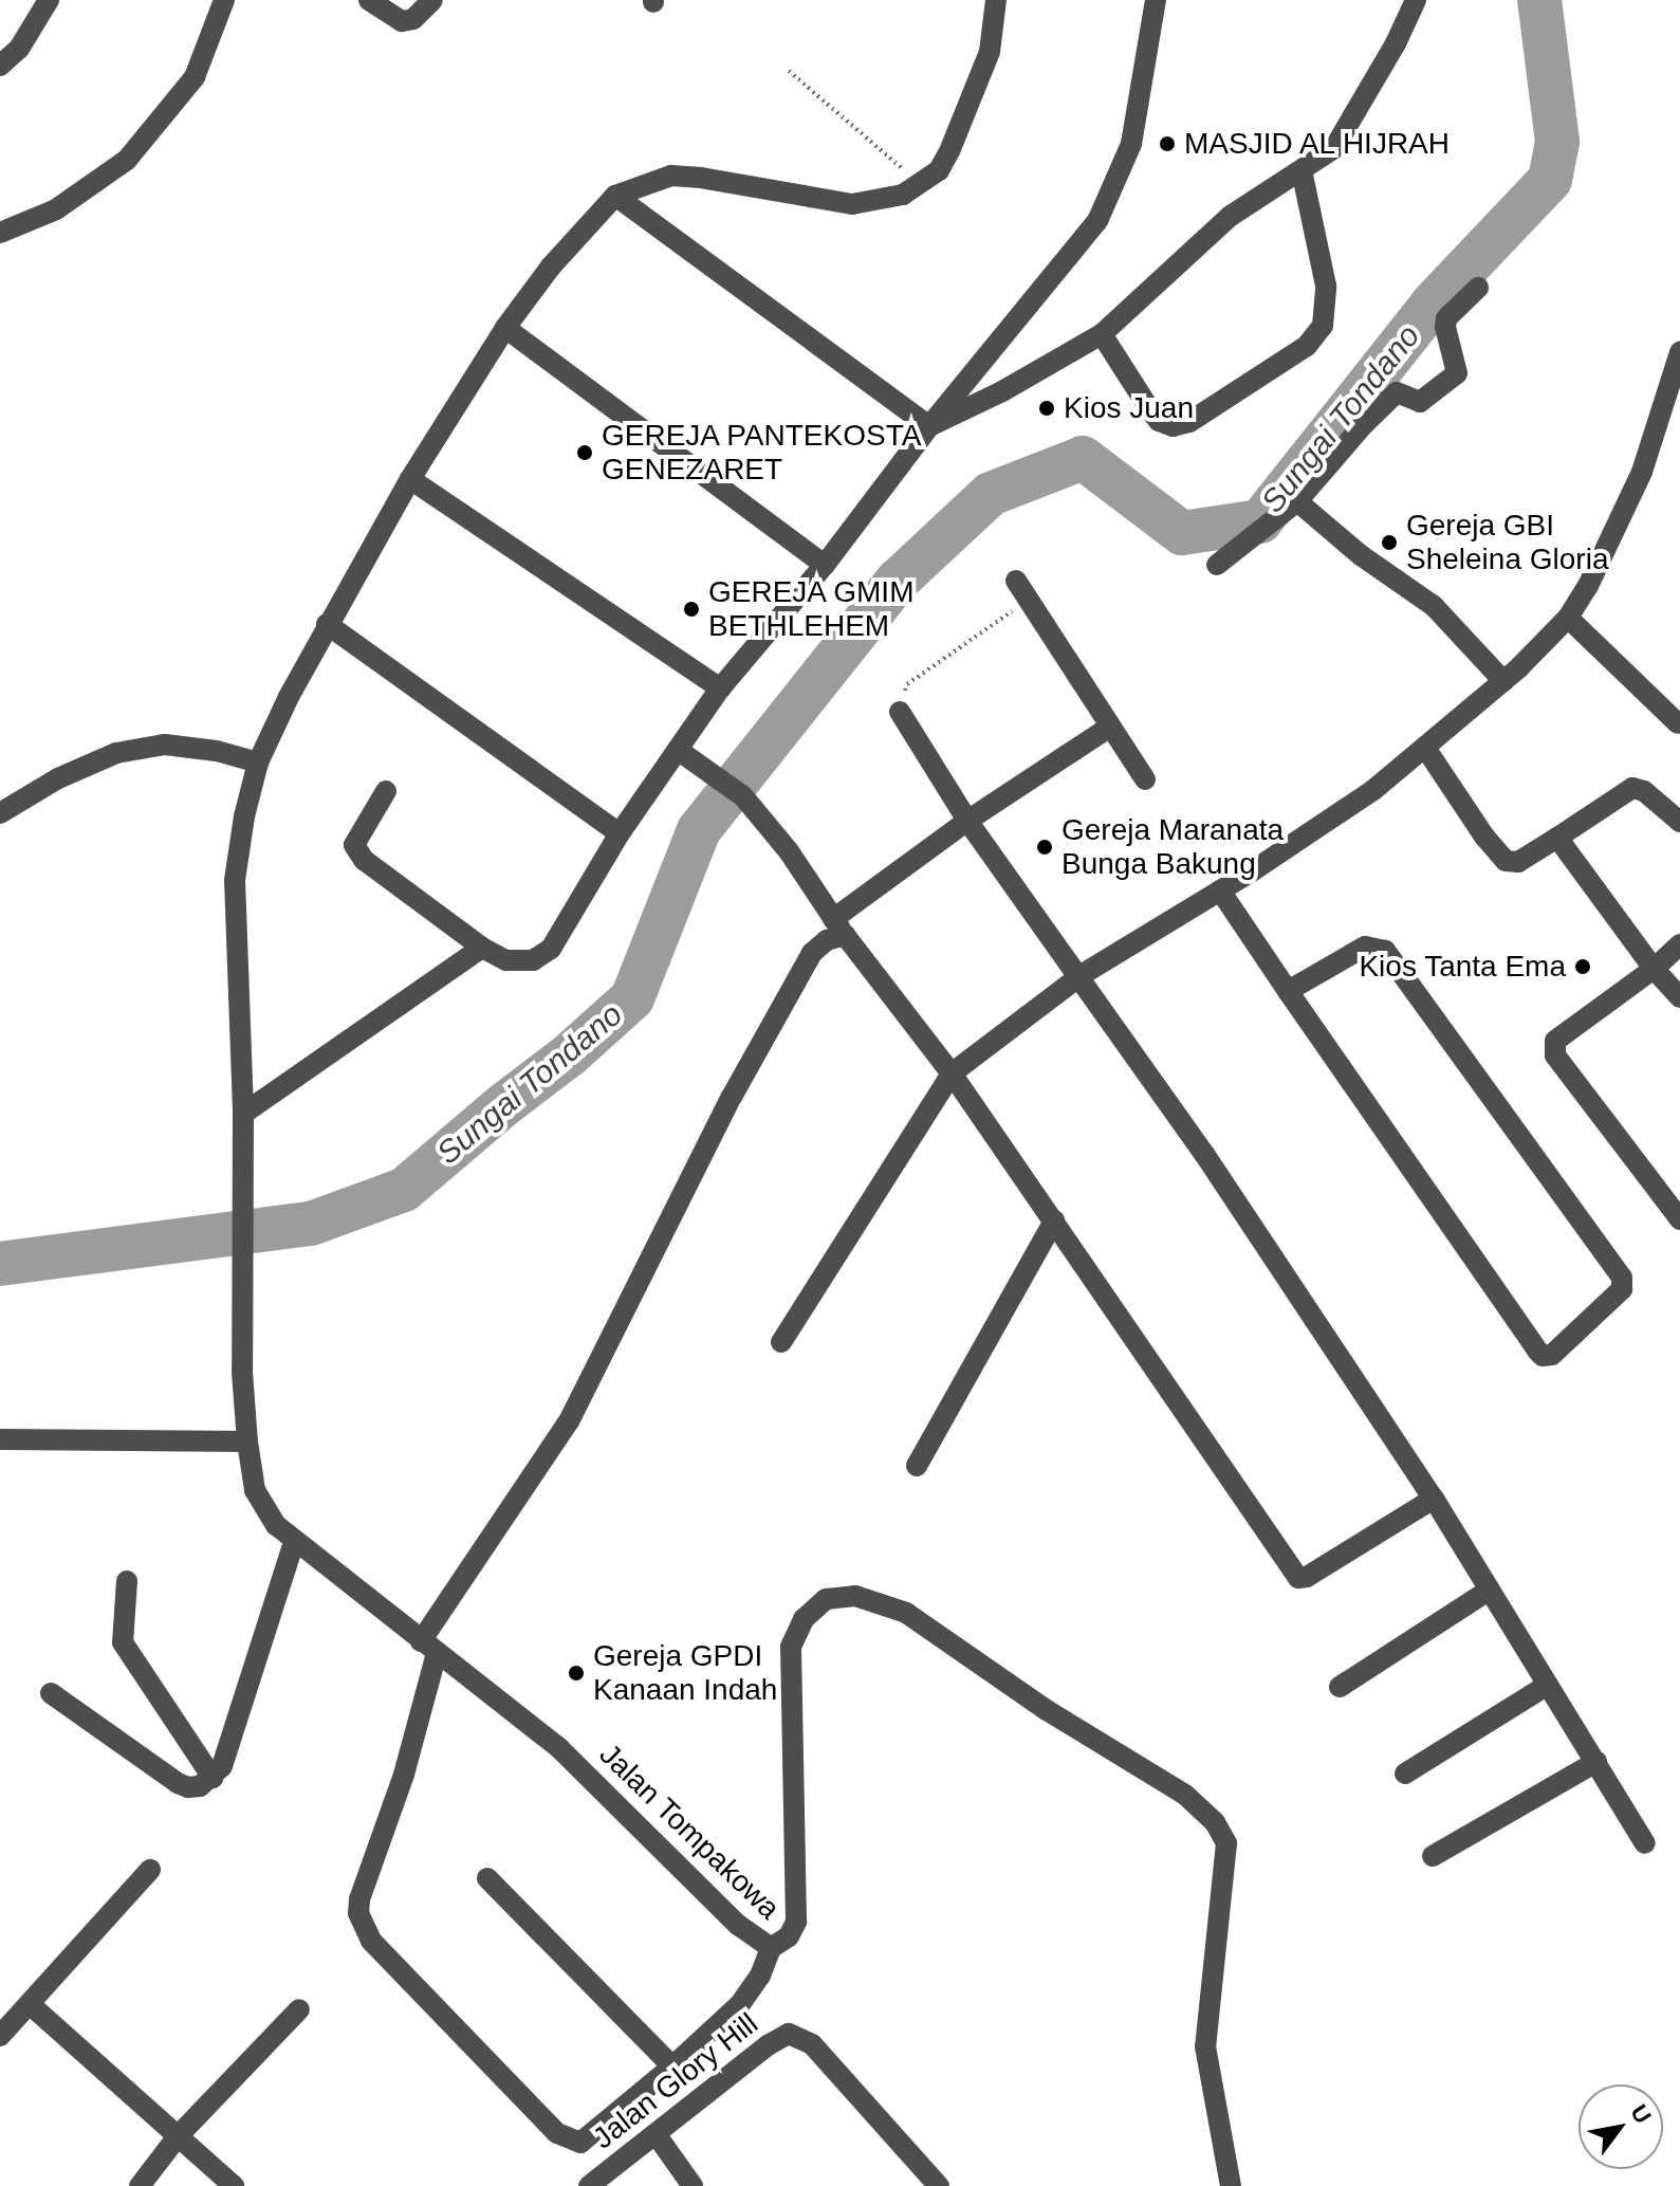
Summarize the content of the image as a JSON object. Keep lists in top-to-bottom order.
{
  "streets": {
    "street": ["Jalan Tompakowa", "Jalan Glory Hill"]
  },
  "water": ["Sungai Tondano"],
  "places": [
    "MASJID AL HIJRAH",
    "Kios Juan",
    "GEREJA PANTEKOSTA GENEZARET",
    "Gereja GBI Sheleina Gloria",
    "GEREJA GMIM BETHLEHEM",
    "Gereja Maranata Bunga Bakung",
    "Kios Tanta Ema",
    "Gereja GPDI Kanaan Indah"
  ],
  "north": "top right"
}
